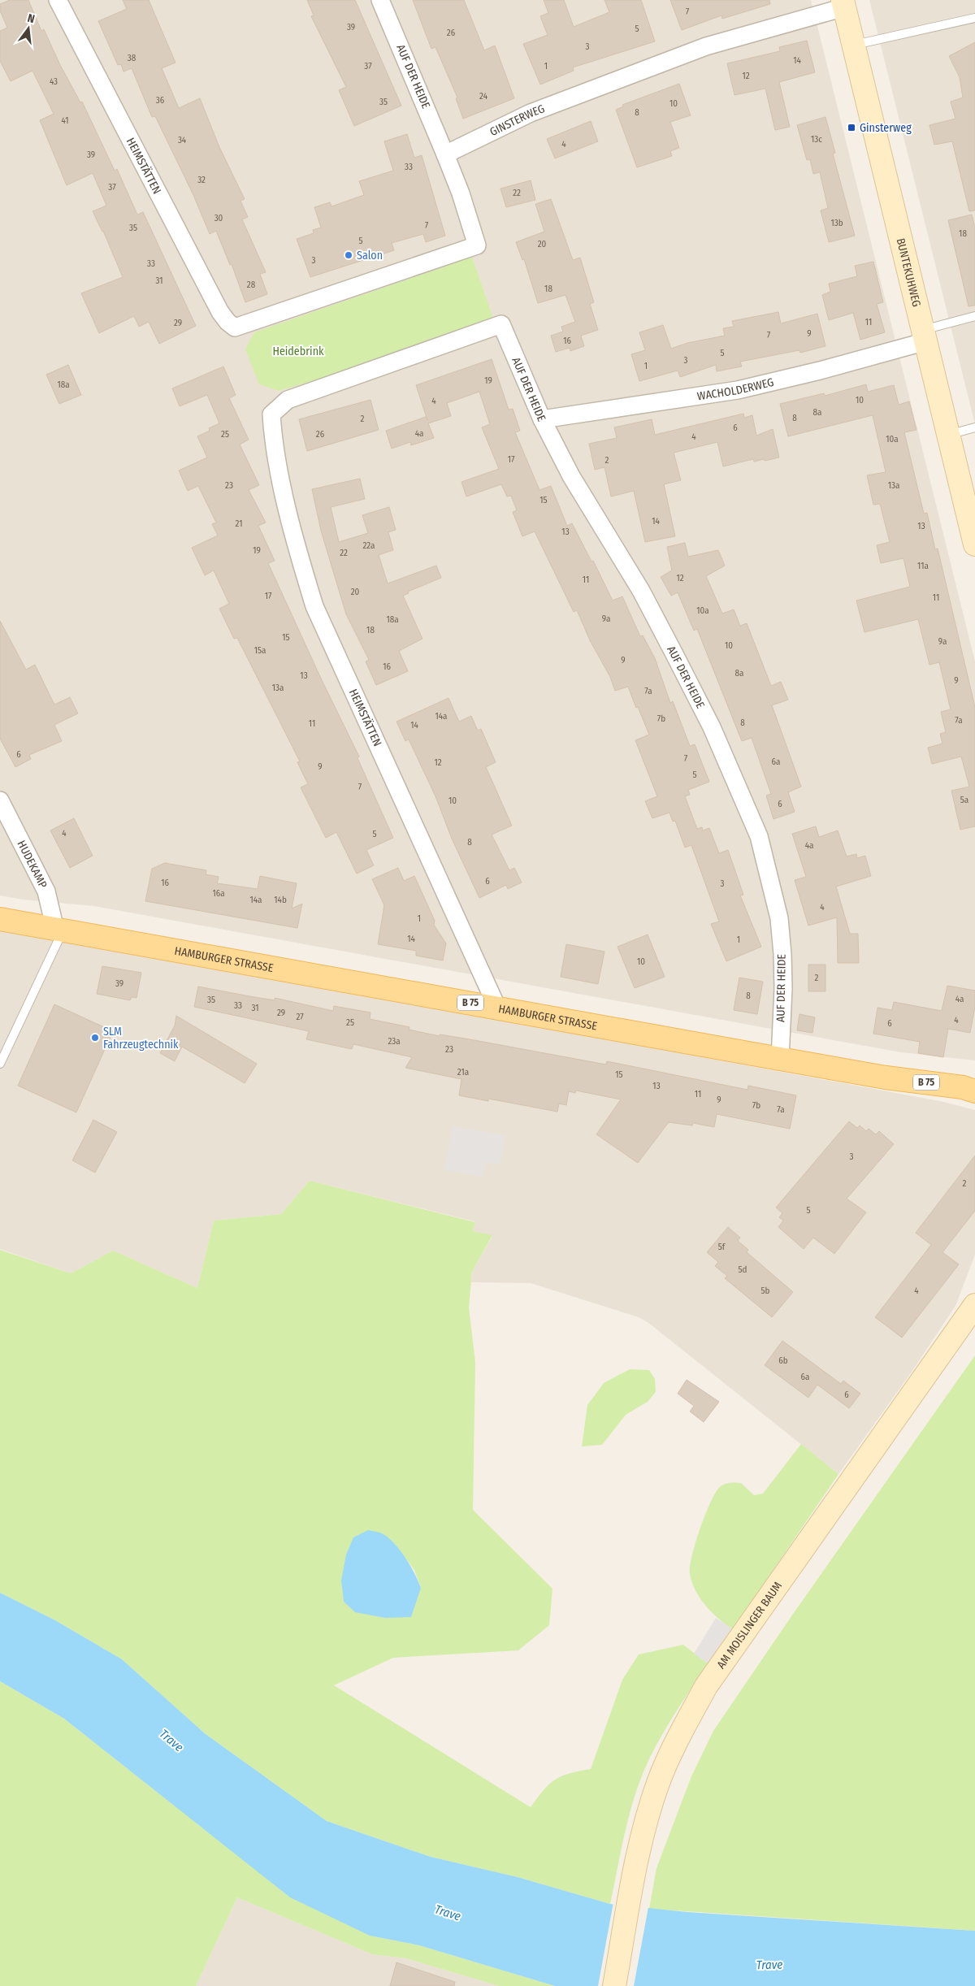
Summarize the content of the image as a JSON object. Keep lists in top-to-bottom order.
{
  "streets": {
    "main road": [
      "BUNTEKUHWEG",
      "HAMBURGER STRASSE",
      "B 75",
      "AM MOISLINGER BAUM"
    ],
    "street": [
      "AUF DER HEIDE",
      "GINSTERWEG",
      "HEIMSTÄTTEN",
      "WACHOLDERWEG",
      "HUDEKAMP"
    ]
  },
  "crossings": [
    ["AUF DER HEIDE", "GINSTERWEG"],
    ["AUF DER HEIDE", "HEIMSTÄTTEN"],
    ["AUF DER HEIDE", "WACHOLDERWEG"],
    ["AUF DER HEIDE", "HAMBURGER STRASSE"],
    ["GINSTERWEG", "BUNTEKUHWEG"],
    ["HEIMSTÄTTEN", "HAMBURGER STRASSE"],
    ["BUNTEKUHWEG", "WACHOLDERWEG"],
    ["HUDEKAMP", "HAMBURGER STRASSE"]
  ],
  "water": ["Trave"],
  "parks": ["Heidebrink"],
  "places": {
    "transit": ["Ginsterweg"],
    "other": ["Salon", "SLM Fahrzeugtechnik"]
  },
  "house_numbers": [
    "7",
    "39",
    "5",
    "26",
    "3",
    "38",
    "14",
    "37",
    "1",
    "12",
    "43",
    "24",
    "36",
    "35",
    "10",
    "8",
    "41",
    "13c",
    "34",
    "4",
    "39",
    "33",
    "32",
    "37",
    "22",
    "30",
    "13b",
    "7",
    "35",
    "18",
    "5",
    "20",
    "3",
    "33",
    "31",
    "28",
    "18",
    "11",
    "29",
    "9",
    "7",
    "16",
    "5",
    "3",
    "1",
    "19",
    "18a",
    "10",
    "4",
    "8a",
    "8",
    "2",
    "6",
    "4a",
    "25",
    "26",
    "4",
    "10a",
    "17",
    "2",
    "23",
    "13a",
    "15",
    "14",
    "21",
    "13",
    "13",
    "22a",
    "19",
    "22",
    "11a",
    "12",
    "11",
    "20",
    "17",
    "11",
    "10a",
    "9a",
    "18a",
    "18",
    "15",
    "9a",
    "10",
    "15a",
    "9",
    "16",
    "8a",
    "13",
    "9",
    "13a",
    "7a",
    "14a",
    "7b",
    "7a",
    "8",
    "11",
    "14",
    "6",
    "7",
    "6a",
    "12",
    "9",
    "5",
    "7",
    "5a",
    "10",
    "6",
    "4",
    "5",
    "8",
    "4a",
    "6",
    "16",
    "3",
    "16a",
    "14a",
    "14b",
    "4",
    "1",
    "14",
    "1",
    "10",
    "2",
    "39",
    "8",
    "4a",
    "35",
    "33",
    "31",
    "29",
    "27",
    "4",
    "25",
    "6",
    "23a",
    "23",
    "21a",
    "15",
    "13",
    "11",
    "9",
    "7b",
    "7a",
    "3",
    "2",
    "5",
    "5f",
    "5d",
    "5b",
    "4",
    "6b",
    "6a",
    "6"
  ],
  "north": "top"
}
